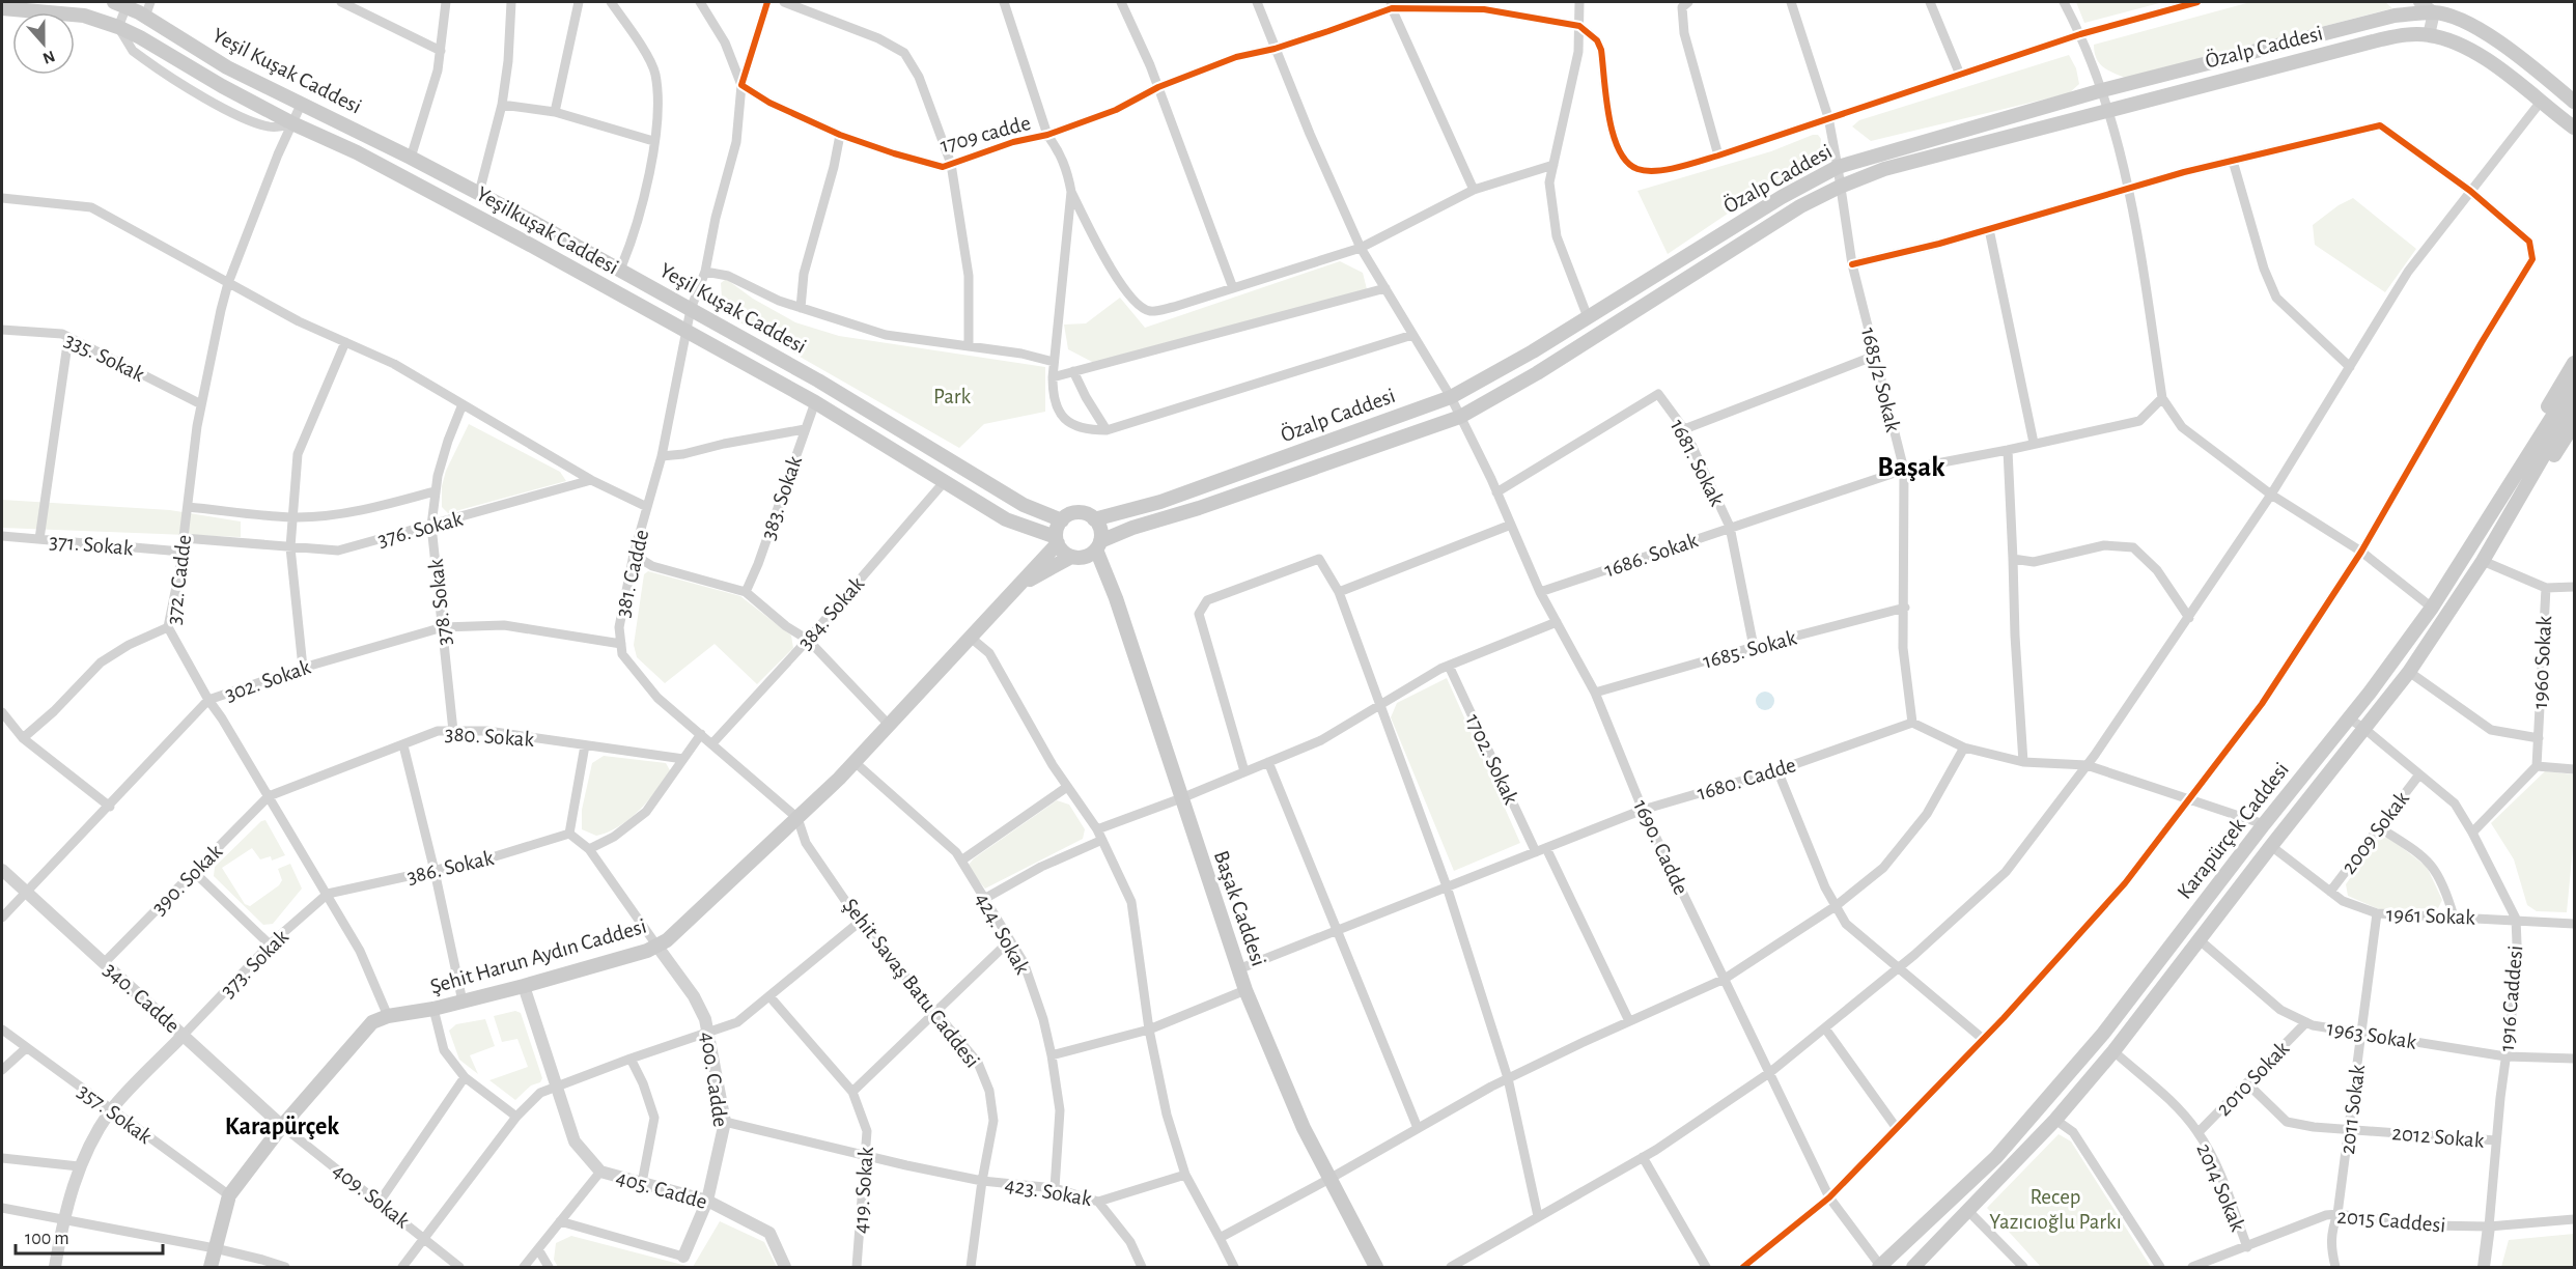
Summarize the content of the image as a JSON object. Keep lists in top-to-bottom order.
{
  "streets": {
    "main road": [
      "Özalp Caddesi",
      "Yeşil Kuşak Caddesi",
      "Yeşilkuşak Caddesi",
      "Karapürçek Caddesi",
      "Başak Caddesi",
      "Şehit Harun Aydın Caddesi"
    ],
    "street": [
      "1709 cadde",
      "335. Sokak",
      "1685/2 Sokak",
      "1681. Sokak",
      "383. Sokak",
      "376. Sokak",
      "371. Sokak",
      "1686. Sokak",
      "381. Cadde",
      "372. Cadde",
      "378. Sokak",
      "384. Sokak",
      "1685. Sokak",
      "1960 Sokak",
      "302. Sokak",
      "380. Sokak",
      "1702. Sokak",
      "1680. Cadde",
      "2009 Sokak",
      "1690. Cadde",
      "386. Sokak",
      "390. Sokak",
      "1961 Sokak",
      "424. Sokak",
      "373. Sokak",
      "Şehit Savaş Batu Caddesi",
      "340. Cadde",
      "1916 Caddesi",
      "1963 Sokak",
      "2010 Sokak",
      "400. Cadde",
      "2011 Sokak",
      "357. Sokak",
      "2012 Sokak",
      "2014 Sokak",
      "405. Cadde",
      "419. Sokak",
      "423. Sokak",
      "409. Sokak",
      "2015 Caddesi"
    ]
  },
  "crossings": [
    ["Özalp Caddesi", "Yeşil Kuşak Caddesi"],
    ["Özalp Caddesi", "Yeşilkuşak Caddesi"],
    ["Özalp Caddesi", "1685/2 Sokak"],
    ["Özalp Caddesi", "1690. Cadde"],
    ["Özalp Caddesi", "Başak Caddesi"],
    ["Özalp Caddesi", "Şehit Harun Aydın Caddesi"],
    ["Yeşil Kuşak Caddesi", "Yeşilkuşak Caddesi"],
    ["Yeşil Kuşak Caddesi", "381. Cadde"],
    ["Yeşil Kuşak Caddesi", "372. Cadde"],
    ["Yeşil Kuşak Caddesi", "Başak Caddesi"],
    ["Yeşil Kuşak Caddesi", "Şehit Harun Aydın Caddesi"],
    ["1709 cadde", "381. Cadde"],
    ["1709 cadde", "1690. Cadde"],
    ["Yeşilkuşak Caddesi", "383. Sokak"],
    ["Yeşilkuşak Caddesi", "381. Cadde"],
    ["Yeşilkuşak Caddesi", "372. Cadde"],
    ["Yeşilkuşak Caddesi", "384. Sokak"],
    ["Yeşilkuşak Caddesi", "Başak Caddesi"],
    ["Yeşilkuşak Caddesi", "Şehit Harun Aydın Caddesi"],
    ["335. Sokak", "372. Cadde"],
    ["1685/2 Sokak", "1686. Sokak"],
    ["1685/2 Sokak", "1685. Sokak"],
    ["1685/2 Sokak", "1680. Cadde"],
    ["1681. Sokak", "1686. Sokak"],
    ["1681. Sokak", "1685. Sokak"],
    ["1681. Sokak", "1690. Cadde"],
    ["376. Sokak", "372. Cadde"],
    ["376. Sokak", "378. Sokak"],
    ["371. Sokak", "372. Cadde"],
    ["1686. Sokak", "1690. Cadde"],
    ["381. Cadde", "384. Sokak"],
    ["381. Cadde", "302. Sokak"],
    ["381. Cadde", "Şehit Harun Aydın Caddesi"],
    ["381. Cadde", "Şehit Savaş Batu Caddesi"],
    ["372. Cadde", "302. Sokak"],
    ["372. Cadde", "380. Sokak"],
    ["372. Cadde", "386. Sokak"],
    ["372. Cadde", "390. Sokak"],
    ["372. Cadde", "Şehit Harun Aydın Caddesi"],
    ["372. Cadde", "373. Sokak"],
    ["378. Sokak", "302. Sokak"],
    ["378. Sokak", "380. Sokak"],
    ["1685. Sokak", "1690. Cadde"],
    ["1960 Sokak", "Karapürçek Caddesi"],
    ["302. Sokak", "340. Cadde"],
    ["380. Sokak", "390. Sokak"],
    ["1702. Sokak", "1680. Cadde"],
    ["1680. Cadde", "1690. Cadde"],
    ["1680. Cadde", "Başak Caddesi"],
    ["Karapürçek Caddesi", "1690. Cadde"],
    ["Karapürçek Caddesi", "1961 Sokak"],
    ["Karapürçek Caddesi", "1916 Caddesi"],
    ["Karapürçek Caddesi", "1963 Sokak"],
    ["Karapürçek Caddesi", "2014 Sokak"],
    ["2009 Sokak", "1961 Sokak"],
    ["2009 Sokak", "1916 Caddesi"],
    ["386. Sokak", "373. Sokak"],
    ["390. Sokak", "340. Cadde"],
    ["Başak Caddesi", "Şehit Harun Aydın Caddesi"],
    ["1961 Sokak", "1916 Caddesi"],
    ["1961 Sokak", "2011 Sokak"],
    ["424. Sokak", "Şehit Harun Aydın Caddesi"],
    ["424. Sokak", "423. Sokak"],
    ["Şehit Harun Aydın Caddesi", "Şehit Savaş Batu Caddesi"],
    ["Şehit Harun Aydın Caddesi", "340. Cadde"],
    ["Şehit Harun Aydın Caddesi", "400. Cadde"],
    ["Şehit Harun Aydın Caddesi", "357. Sokak"],
    ["Şehit Harun Aydın Caddesi", "405. Cadde"],
    ["Şehit Harun Aydın Caddesi", "409. Sokak"],
    ["373. Sokak", "340. Cadde"],
    ["Şehit Savaş Batu Caddesi", "423. Sokak"],
    ["340. Cadde", "409. Sokak"],
    ["1916 Caddesi", "1963 Sokak"],
    ["1916 Caddesi", "2012 Sokak"],
    ["1916 Caddesi", "2015 Caddesi"],
    ["1963 Sokak", "2010 Sokak"],
    ["1963 Sokak", "2011 Sokak"],
    ["2010 Sokak", "2012 Sokak"],
    ["2010 Sokak", "2014 Sokak"],
    ["400. Cadde", "405. Cadde"],
    ["400. Cadde", "423. Sokak"],
    ["2011 Sokak", "2012 Sokak"],
    ["2011 Sokak", "2015 Caddesi"],
    ["2014 Sokak", "2015 Caddesi"],
    ["419. Sokak", "423. Sokak"]
  ],
  "districts": ["Başak", "Karapürçek"],
  "parks": ["Park", "Recep Yazıcıoğlu Parkı"],
  "scale_bar": "100 m",
  "north": "bottom"
}
